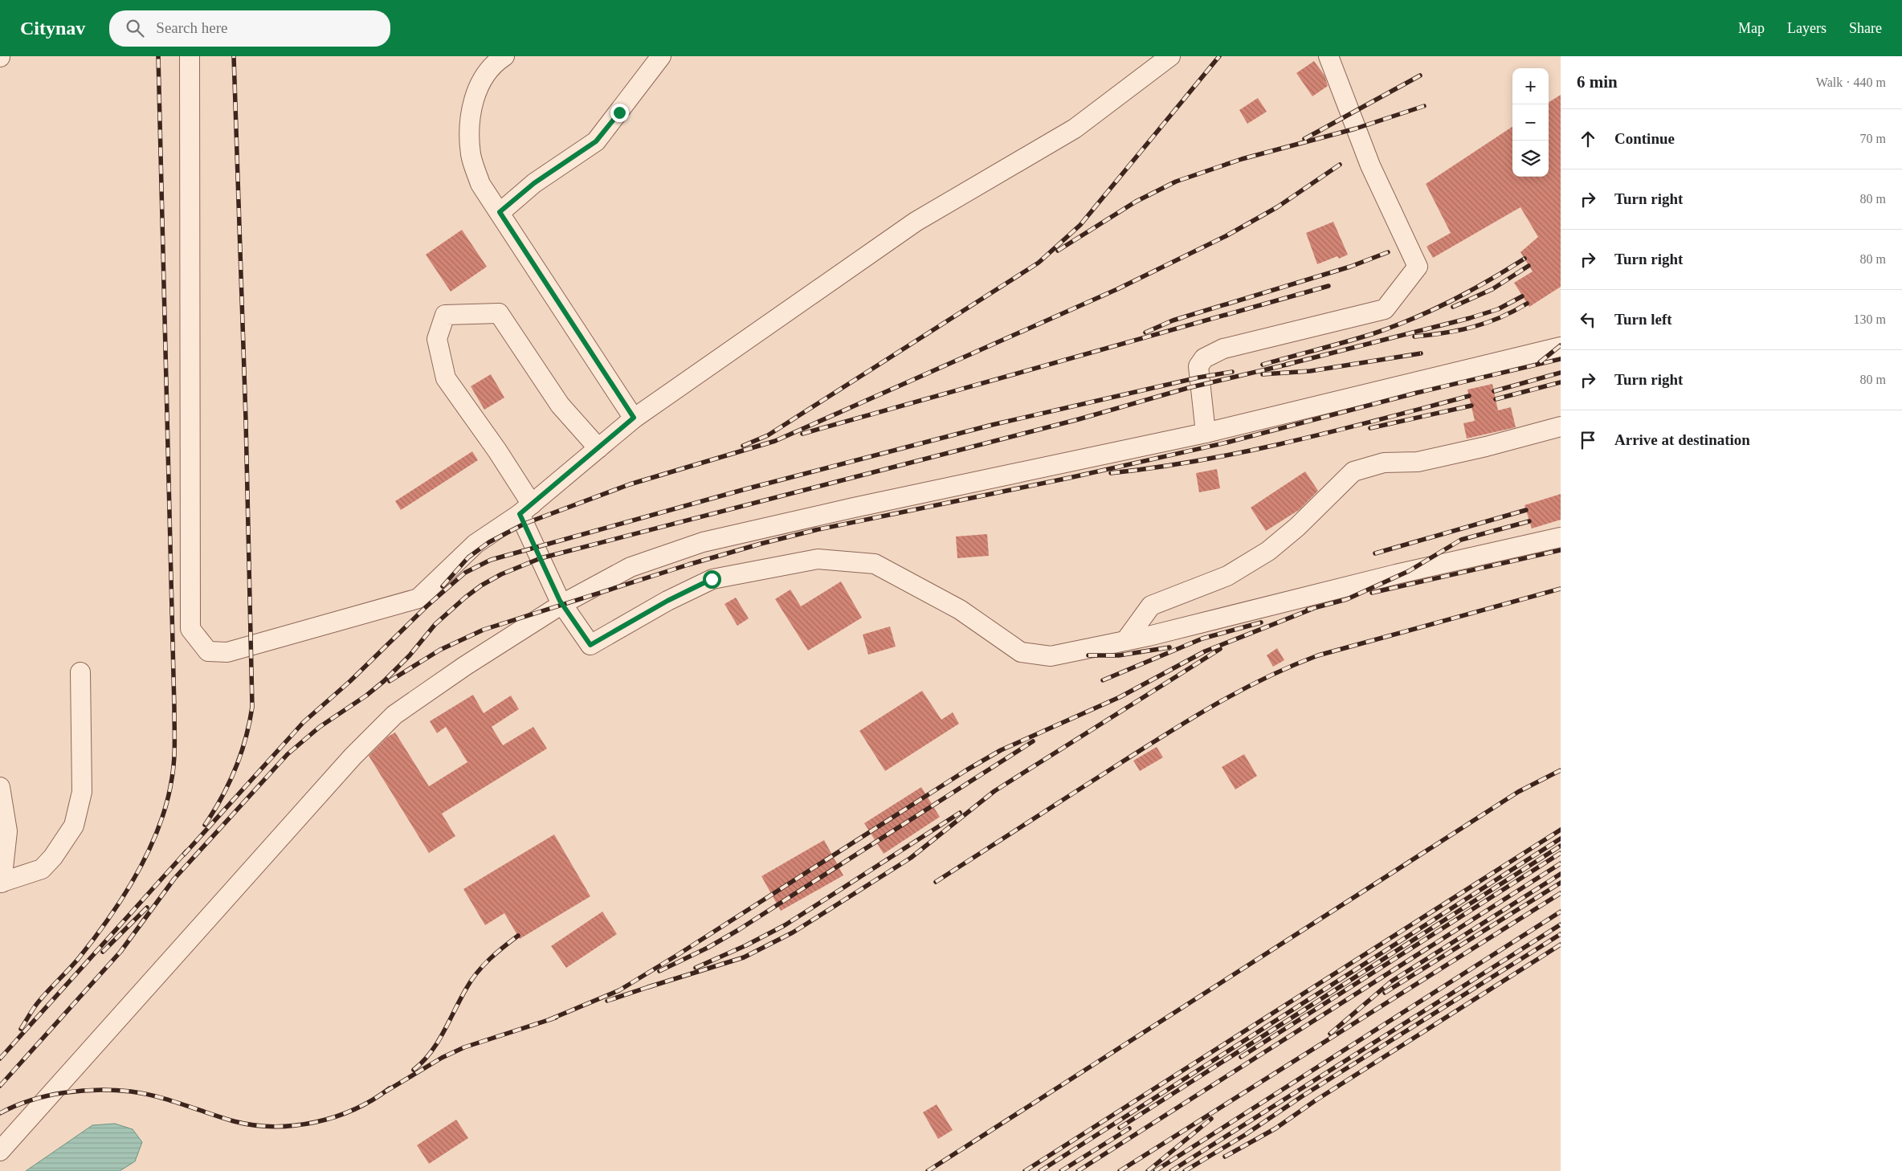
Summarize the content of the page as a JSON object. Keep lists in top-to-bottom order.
{
  "page": {
    "header": "Citynav",
    "search": "Search here",
    "nav": ["Map", "Layers", "Share"],
    "heading": ["6 min", "Walk · 440 m"],
    "map_buttons": ["+", "−"],
    "list": [
      ["Continue", "70 m"],
      ["Turn right", "80 m"],
      ["Turn right", "80 m"],
      ["Turn left", "130 m"],
      ["Turn right", "80 m"],
      "Arrive at destination"
    ]
  }
}
